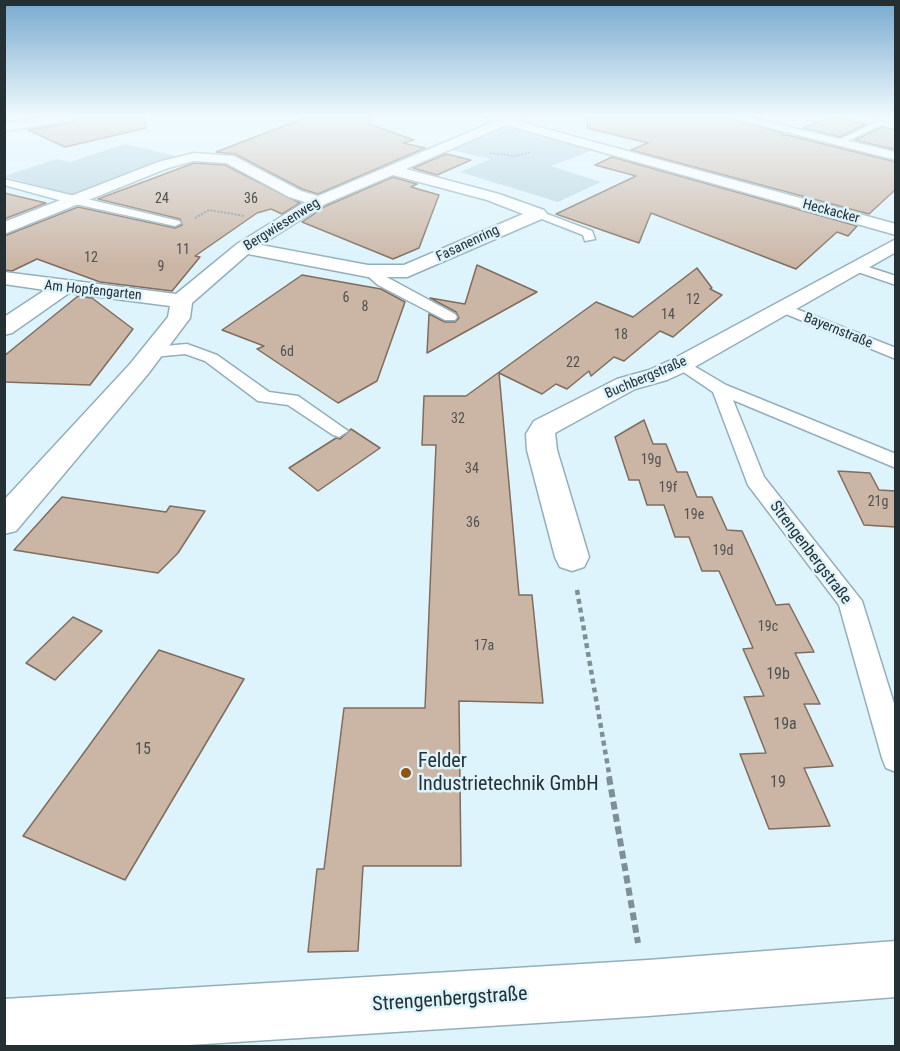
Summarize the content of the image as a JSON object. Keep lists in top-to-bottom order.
{
  "streets": {
    "street": [
      "Heckacker",
      "Bergwiesenweg",
      "Fasanenring",
      "Am Hopfengarten",
      "Buchbergstraße",
      "Strengenbergstraße"
    ],
    "lane": ["Bayernstraße"]
  },
  "crossings": [
    ["Bergwiesenweg", "Fasanenring"],
    ["Bergwiesenweg", "Am Hopfengarten"],
    ["Bayernstraße", "Buchbergstraße"]
  ],
  "places": ["Felder Industrietechnik GmbH"],
  "house_numbers": [
    "24",
    "36",
    "11",
    "12",
    "9",
    "6",
    "12",
    "8",
    "14",
    "18",
    "6d",
    "22",
    "32",
    "19g",
    "34",
    "19f",
    "21g",
    "19e",
    "36",
    "19d",
    "19c",
    "17a",
    "19b",
    "19a",
    "15",
    "19"
  ]
}
